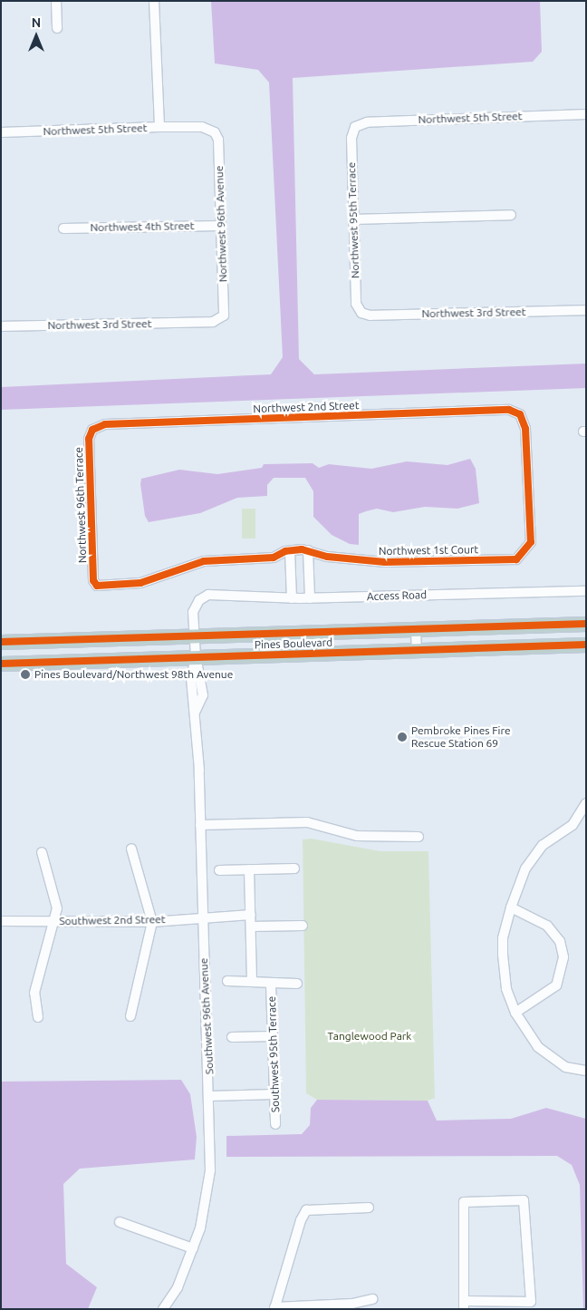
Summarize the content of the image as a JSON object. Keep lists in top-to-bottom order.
{
  "streets": {
    "highway": ["Pines Boulevard"],
    "street": [
      "Northwest 5th Street",
      "Northwest 95th Terrace",
      "Northwest 96th Avenue",
      "Northwest 4th Street",
      "Northwest 3rd Street",
      "Northwest 2nd Street",
      "Northwest 96th Terrace",
      "Northwest 1st Court",
      "Access Road",
      "Southwest 2nd Street",
      "Southwest 96th Avenue",
      "Southwest 95th Terrace"
    ]
  },
  "crossings": [
    ["Northwest 5th Street", "Northwest 95th Terrace"],
    ["Northwest 5th Street", "Northwest 96th Avenue"],
    ["Northwest 95th Terrace", "Northwest 3rd Street"],
    ["Northwest 96th Avenue", "Northwest 4th Street"],
    ["Northwest 96th Avenue", "Northwest 3rd Street"],
    ["Northwest 2nd Street", "Northwest 96th Terrace"],
    ["Northwest 2nd Street", "Northwest 1st Court"],
    ["Northwest 96th Terrace", "Northwest 1st Court"],
    ["Access Road", "Southwest 96th Avenue"],
    ["Pines Boulevard", "Southwest 96th Avenue"],
    ["Southwest 2nd Street", "Southwest 96th Avenue"]
  ],
  "parks": ["Tanglewood Park"],
  "places": ["Pines Boulevard/Northwest 98th Avenue", "Pembroke Pines Fire Rescue Station 69"],
  "north": "top"
}
